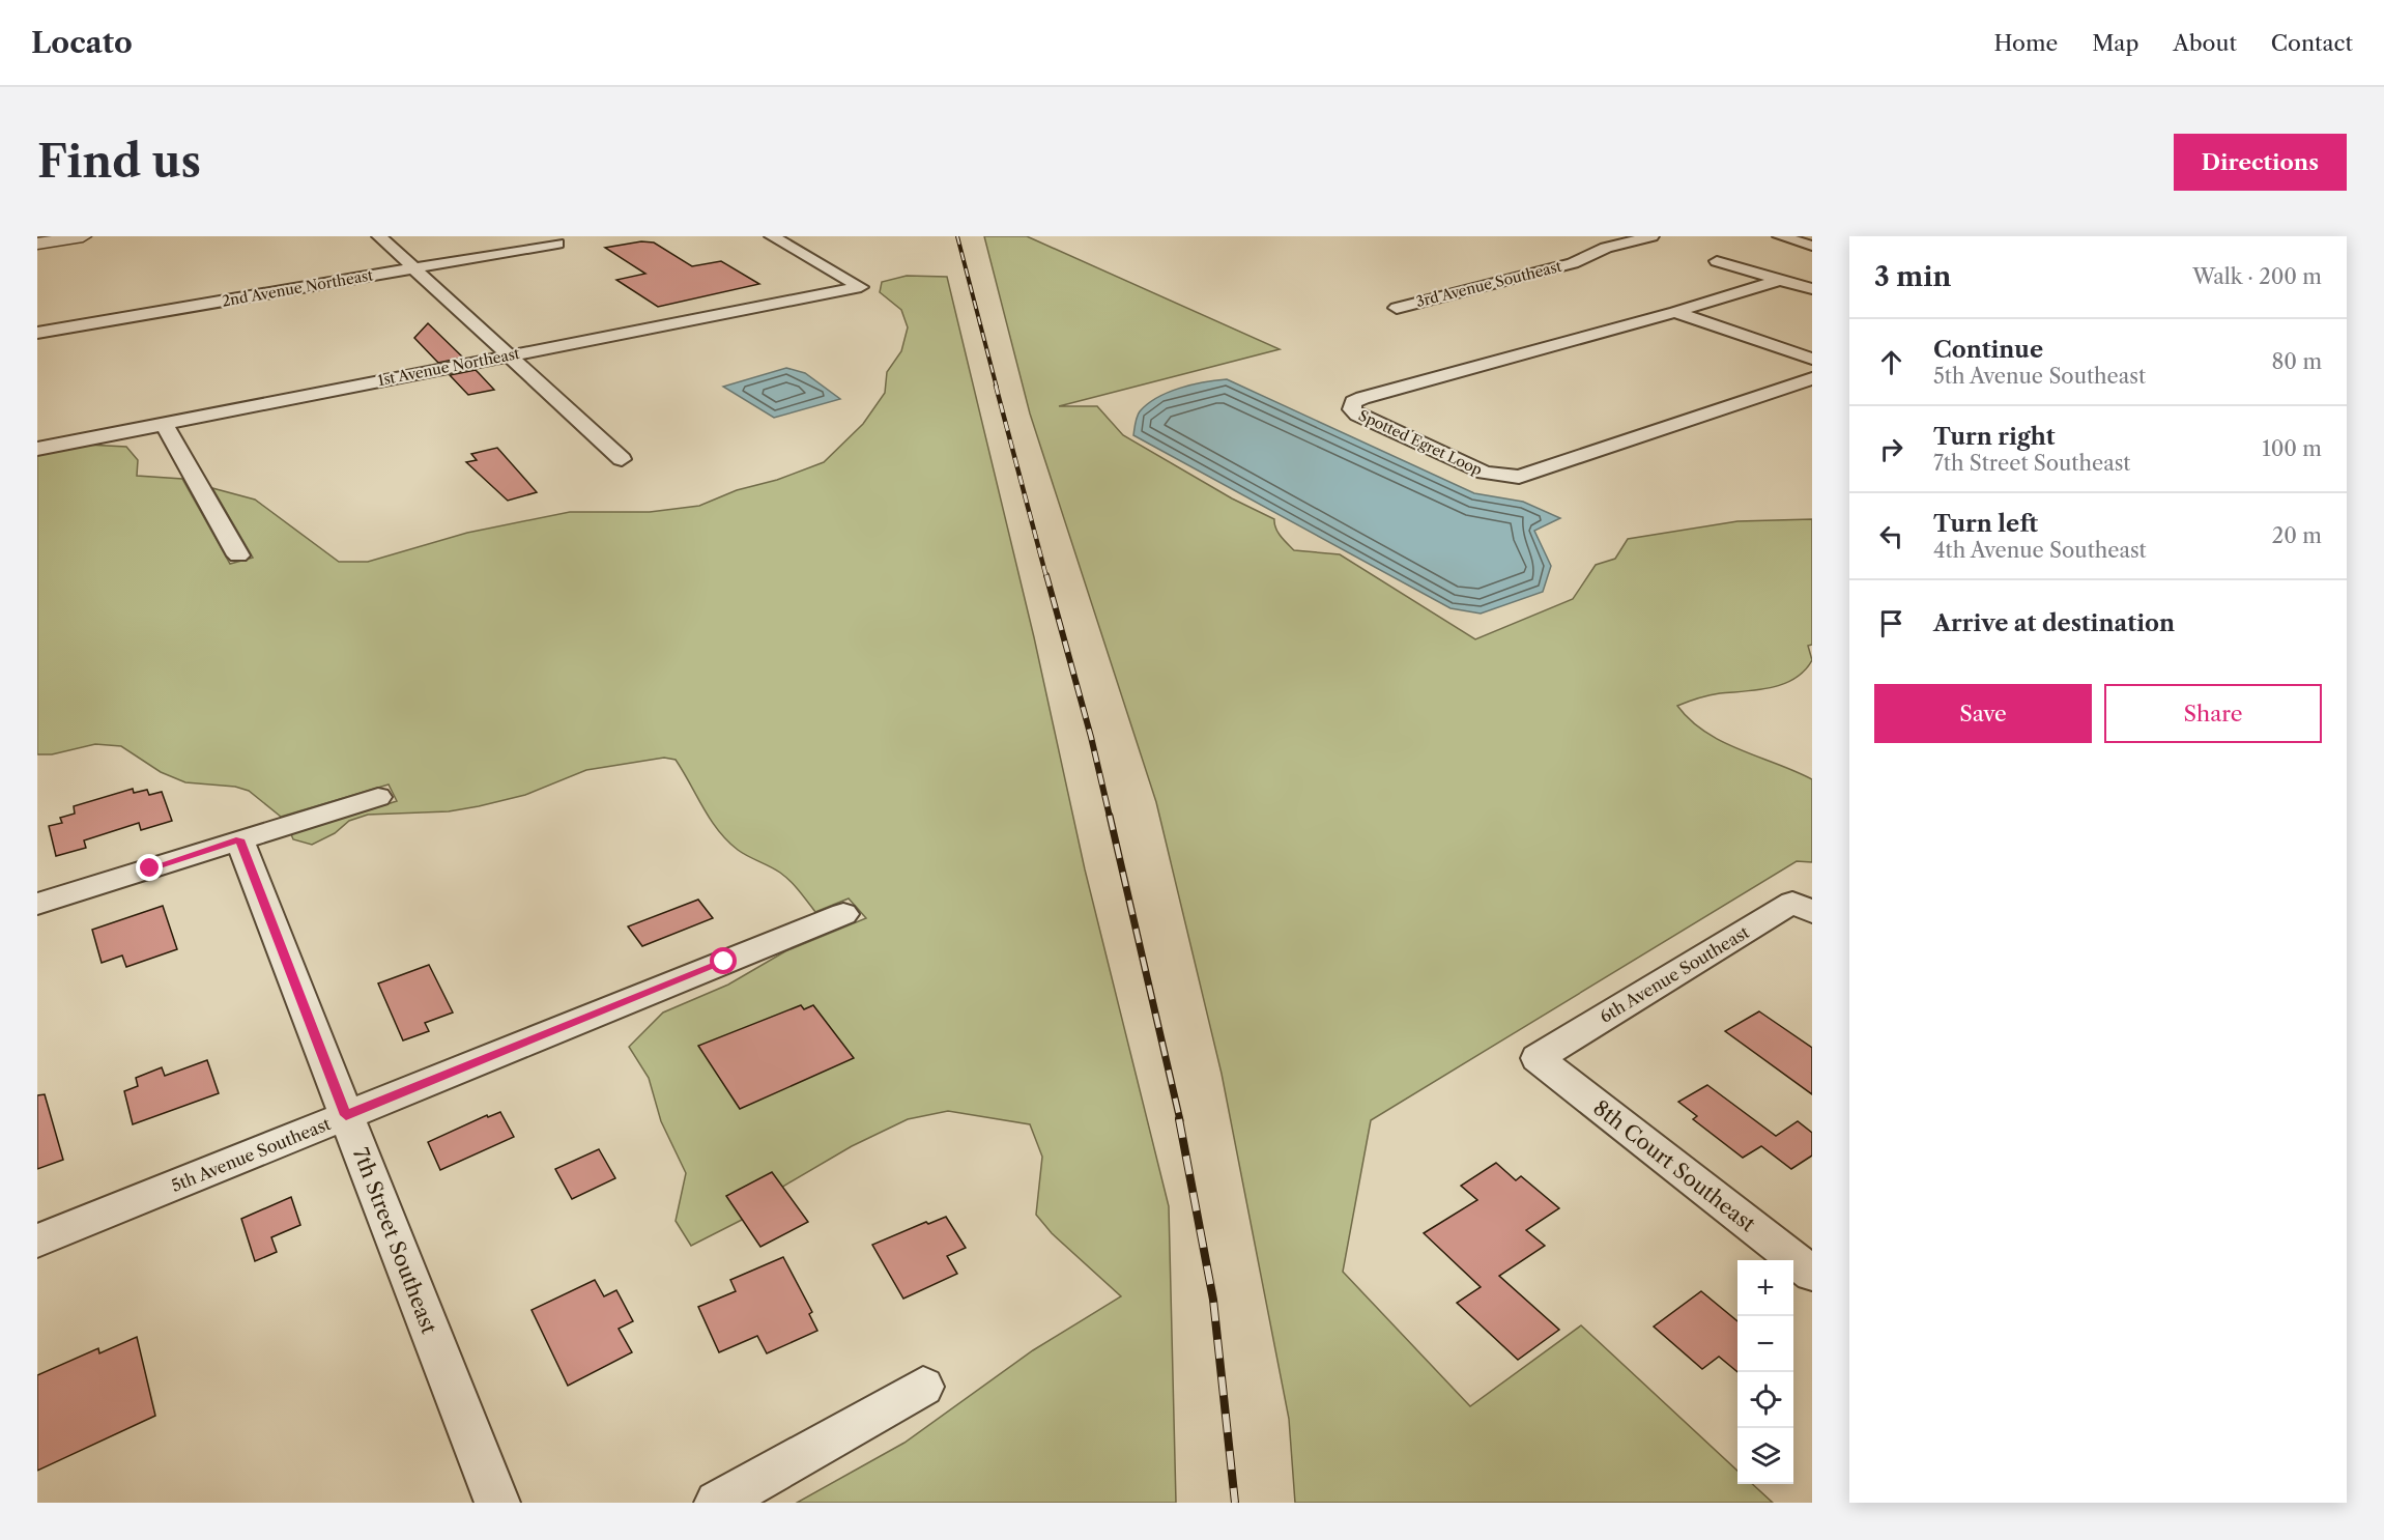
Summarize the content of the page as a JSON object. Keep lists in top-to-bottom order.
{
  "streets": {
    "street": [
      "3rd Avenue Southeast",
      "2nd Avenue Northeast",
      "1st Avenue Northeast",
      "Spotted Egret Loop",
      "6th Avenue Southeast",
      "5th Avenue Southeast",
      "8th Court Southeast",
      "7th Street Southeast"
    ]
  },
  "crossings": [
    ["6th Avenue Southeast", "8th Court Southeast"],
    ["5th Avenue Southeast", "7th Street Southeast"]
  ],
  "page": {
    "header": "Locato",
    "nav": [
      "Home",
      "Map",
      "About",
      "Contact"
    ],
    "buttons": [
      "Directions",
      ["Save", "Share"]
    ],
    "title": "Find us",
    "heading": ["3 min", "Walk · 200 m"],
    "list": [
      ["Continue", "5th Avenue Southeast", "80 m"],
      ["Turn right", "7th Street Southeast", "100 m"],
      ["Turn left", "4th Avenue Southeast", "20 m"],
      "Arrive at destination"
    ],
    "map_buttons": ["+", "−"]
  }
}
